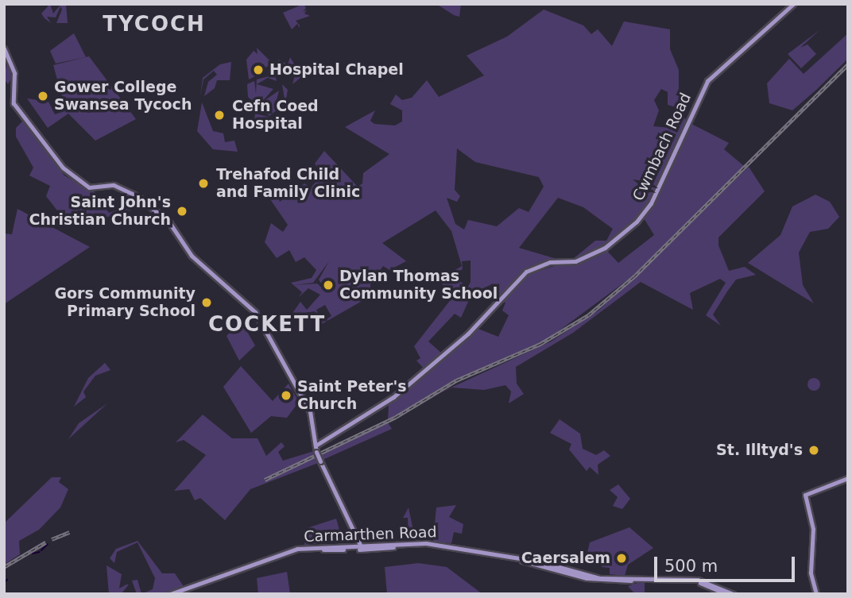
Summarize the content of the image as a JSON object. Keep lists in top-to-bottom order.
{
  "streets": {
    "main road": ["Cwmbach Road", "Carmarthen Road"]
  },
  "districts": ["TYCOCH", "COCKETT"],
  "places": [
    "Hospital Chapel",
    "Gower College Swansea Tycoch",
    "Cefn Coed Hospital",
    "Trehafod Child and Family Clinic",
    "Saint John's Christian Church",
    "Dylan Thomas Community School",
    "Gors Community Primary School",
    "Saint Peter's Church",
    "St. Illtyd's",
    "Caersalem"
  ],
  "scale_bar": "500 m"
}
